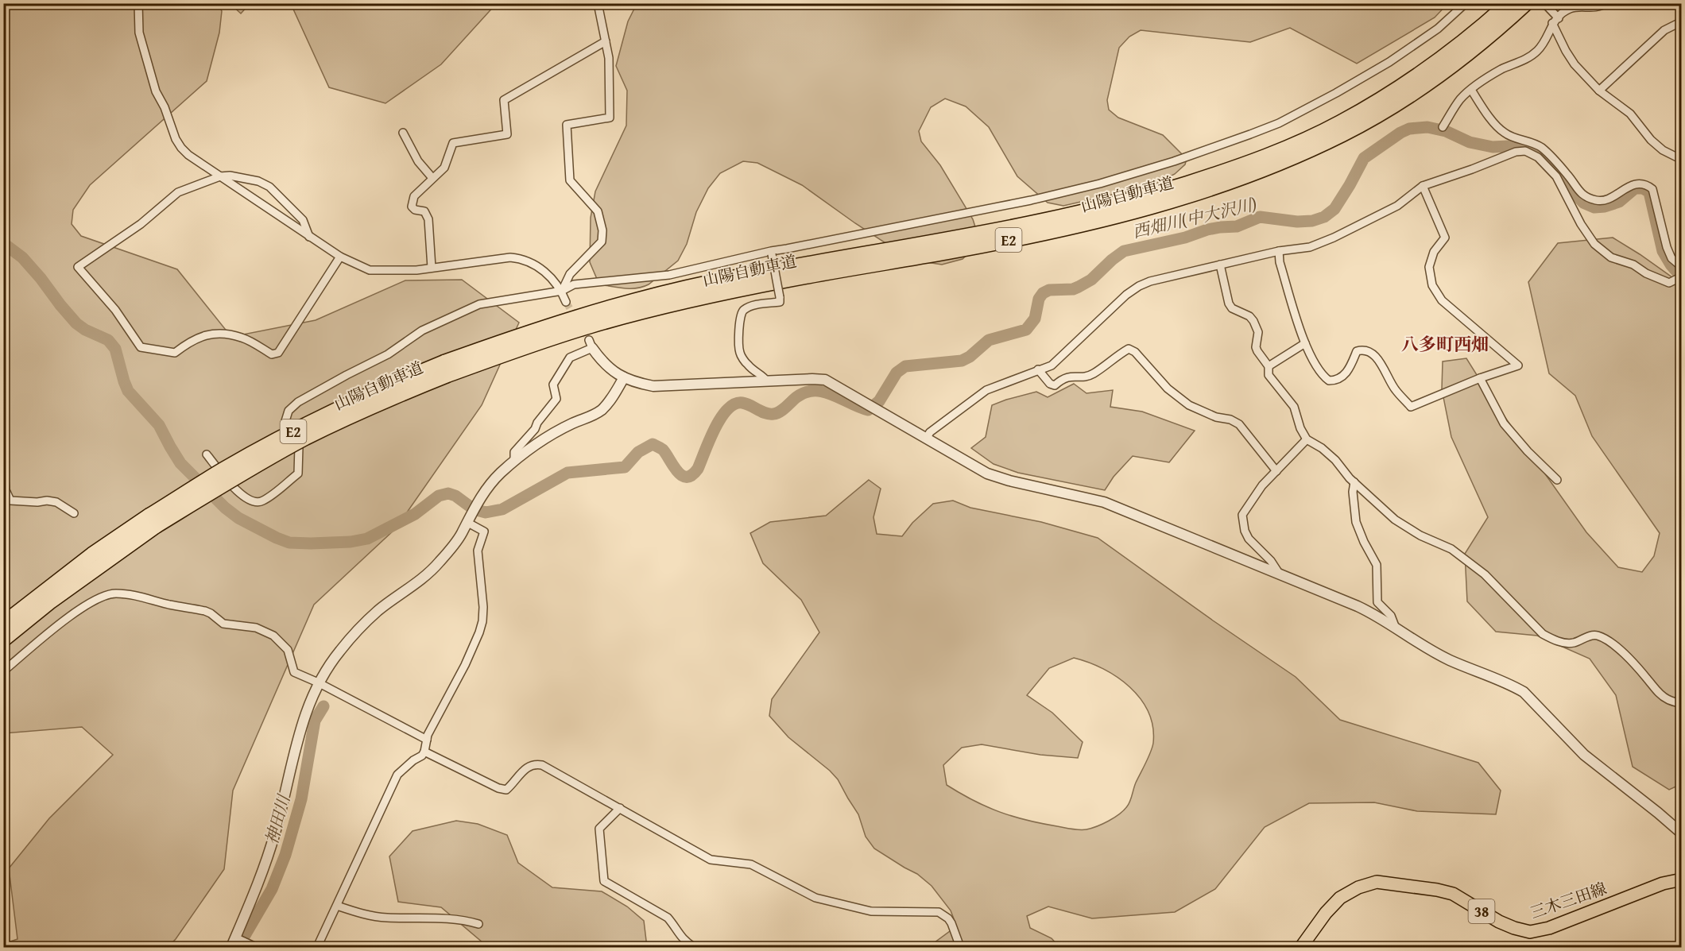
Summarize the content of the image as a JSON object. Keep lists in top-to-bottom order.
{
  "streets": {
    "highway": ["山陽自動車道", "E2"],
    "main road": ["三木三田線", "38"]
  },
  "districts": ["八多町西畑"],
  "water": ["西畑川(中大沢川)", "神田川"]
}
